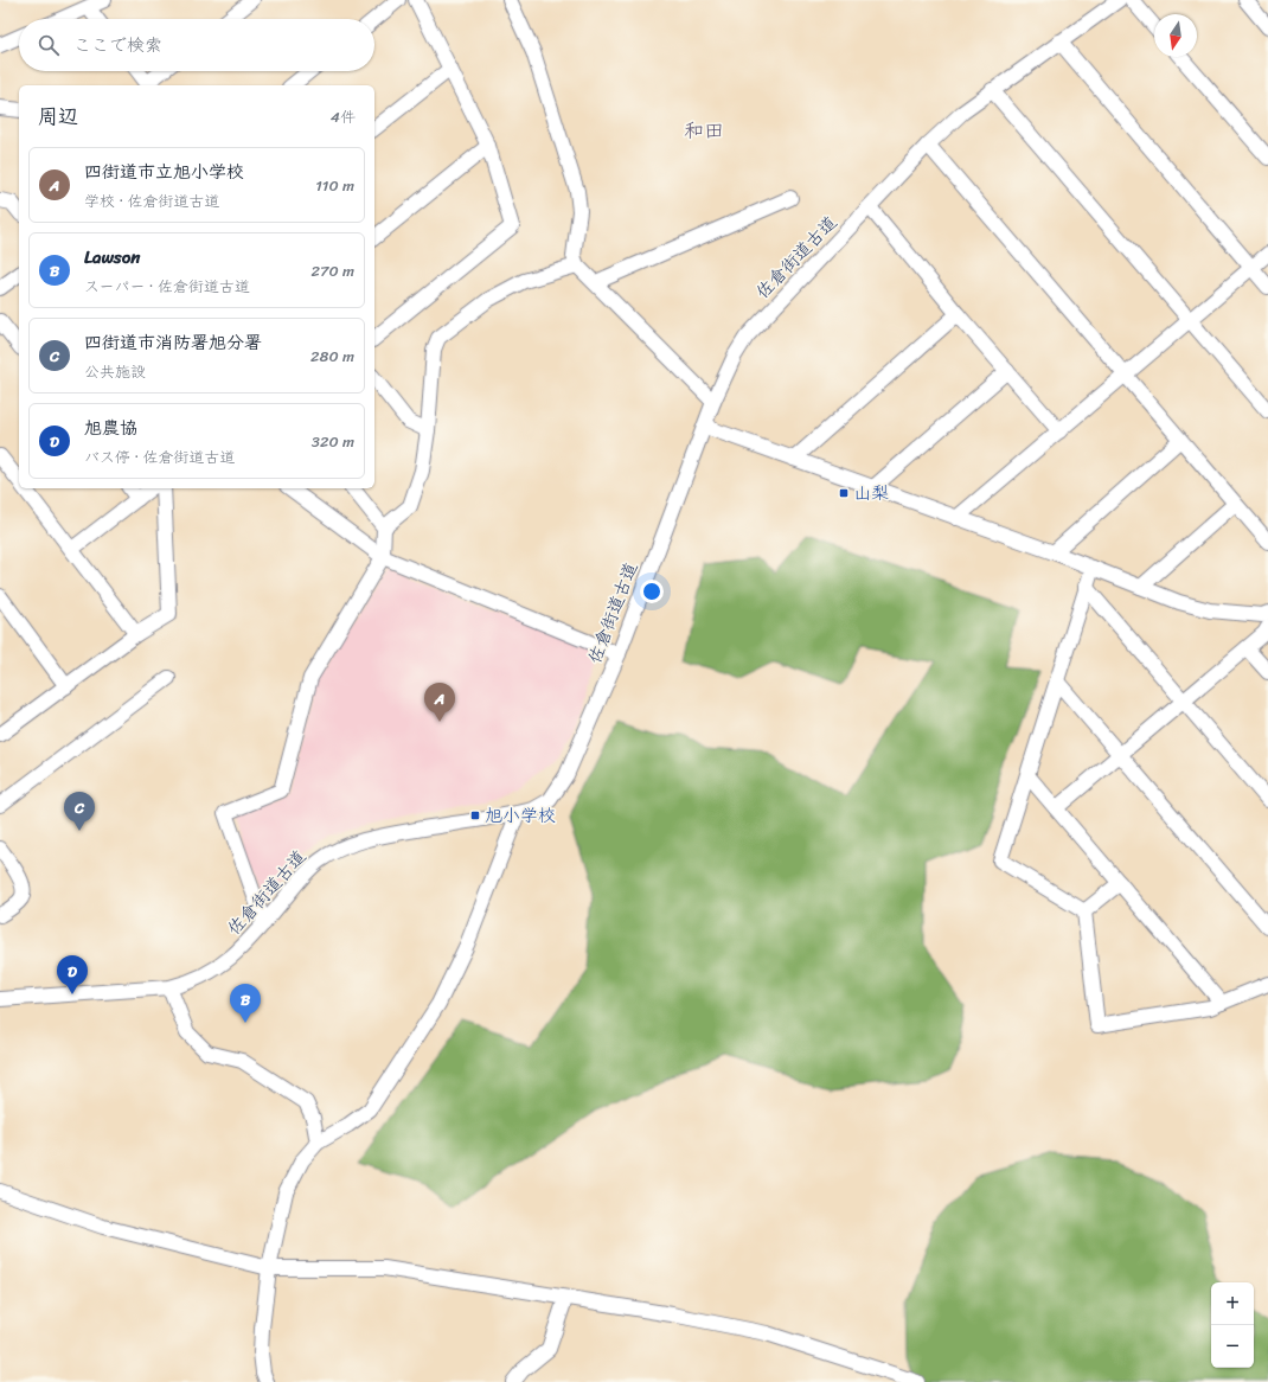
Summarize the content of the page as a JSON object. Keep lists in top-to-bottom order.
{
  "streets": {
    "street": ["佐倉街道古道"]
  },
  "districts": ["和田"],
  "places": {
    "transit": ["山梨", "旭小学校"]
  },
  "north": "bottom",
  "page": {
    "search": "ここで検索",
    "heading": ["周辺", "4件"],
    "list": [
      {
        "mark": "A",
        "name": "四街道市立旭小学校",
        "note": "学校 · 佐倉街道古道",
        "value": "110 m"
      },
      {
        "mark": "B",
        "name": "Lawson",
        "note": "スーパー · 佐倉街道古道",
        "value": "270 m"
      },
      {
        "mark": "C",
        "name": "四街道市消防署旭分署",
        "note": "公共施設",
        "value": "280 m"
      },
      {
        "mark": "D",
        "name": "旭農協",
        "note": "バス停 · 佐倉街道古道",
        "value": "320 m"
      }
    ],
    "pins": [
      "A",
      "C",
      "D",
      "B"
    ],
    "map_buttons": ["+", "−"]
  }
}
